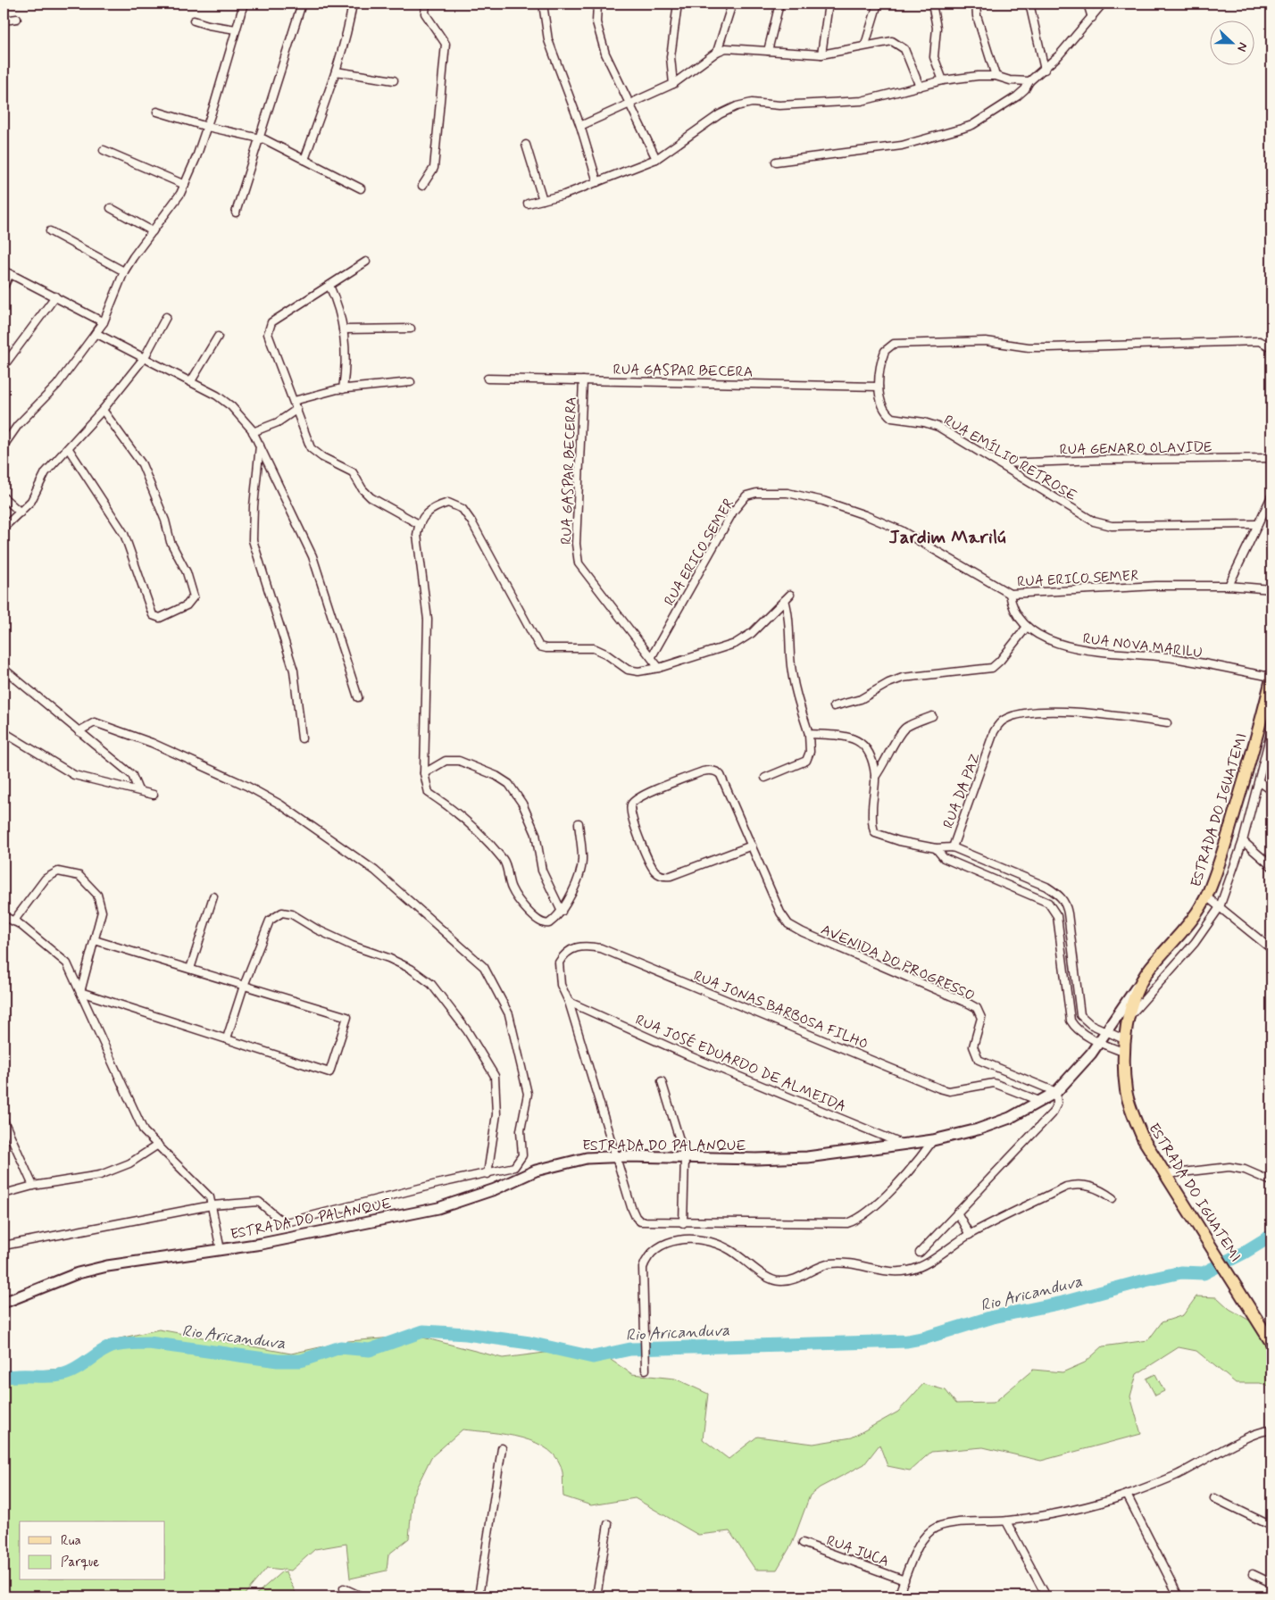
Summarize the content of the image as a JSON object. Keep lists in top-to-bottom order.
{
  "streets": {
    "main road": ["ESTRADA DO IGUATEMI"],
    "street": [
      "RUA GASPAR BECERA",
      "RUA GENARO OLAVIDE",
      "RUA EMÍLIO RETROSE",
      "RUA GASPAR BECERRA",
      "RUA ERICO SEMER",
      "RUA NOVA MARILU",
      "RUA DA PAZ",
      "AVENIDA DO PROGRESSO",
      "RUA JONAS BARBOSA FILHO",
      "RUA JOSÉ EDUARDO DE ALMEIDA",
      "ESTRADA DO PALANQUE",
      "RUA JUCA"
    ]
  },
  "crossings": [
    ["RUA GASPAR BECERA", "RUA EMÍLIO RETROSE"],
    ["RUA GASPAR BECERA", "RUA GASPAR BECERRA"],
    ["RUA GENARO OLAVIDE", "RUA EMÍLIO RETROSE"],
    ["RUA GASPAR BECERRA", "RUA ERICO SEMER"],
    ["RUA ERICO SEMER", "RUA NOVA MARILU"],
    ["RUA NOVA MARILU", "ESTRADA DO IGUATEMI"],
    ["ESTRADA DO IGUATEMI", "ESTRADA DO PALANQUE"],
    ["AVENIDA DO PROGRESSO", "ESTRADA DO PALANQUE"],
    ["RUA JONAS BARBOSA FILHO", "RUA JOSÉ EDUARDO DE ALMEIDA"],
    ["RUA JONAS BARBOSA FILHO", "ESTRADA DO PALANQUE"],
    ["RUA JOSÉ EDUARDO DE ALMEIDA", "ESTRADA DO PALANQUE"]
  ],
  "districts": ["Jardim Marilú"],
  "water": ["Rio Aricanduva"],
  "legend": ["Rua", "Parque"],
  "north": "right"
}
